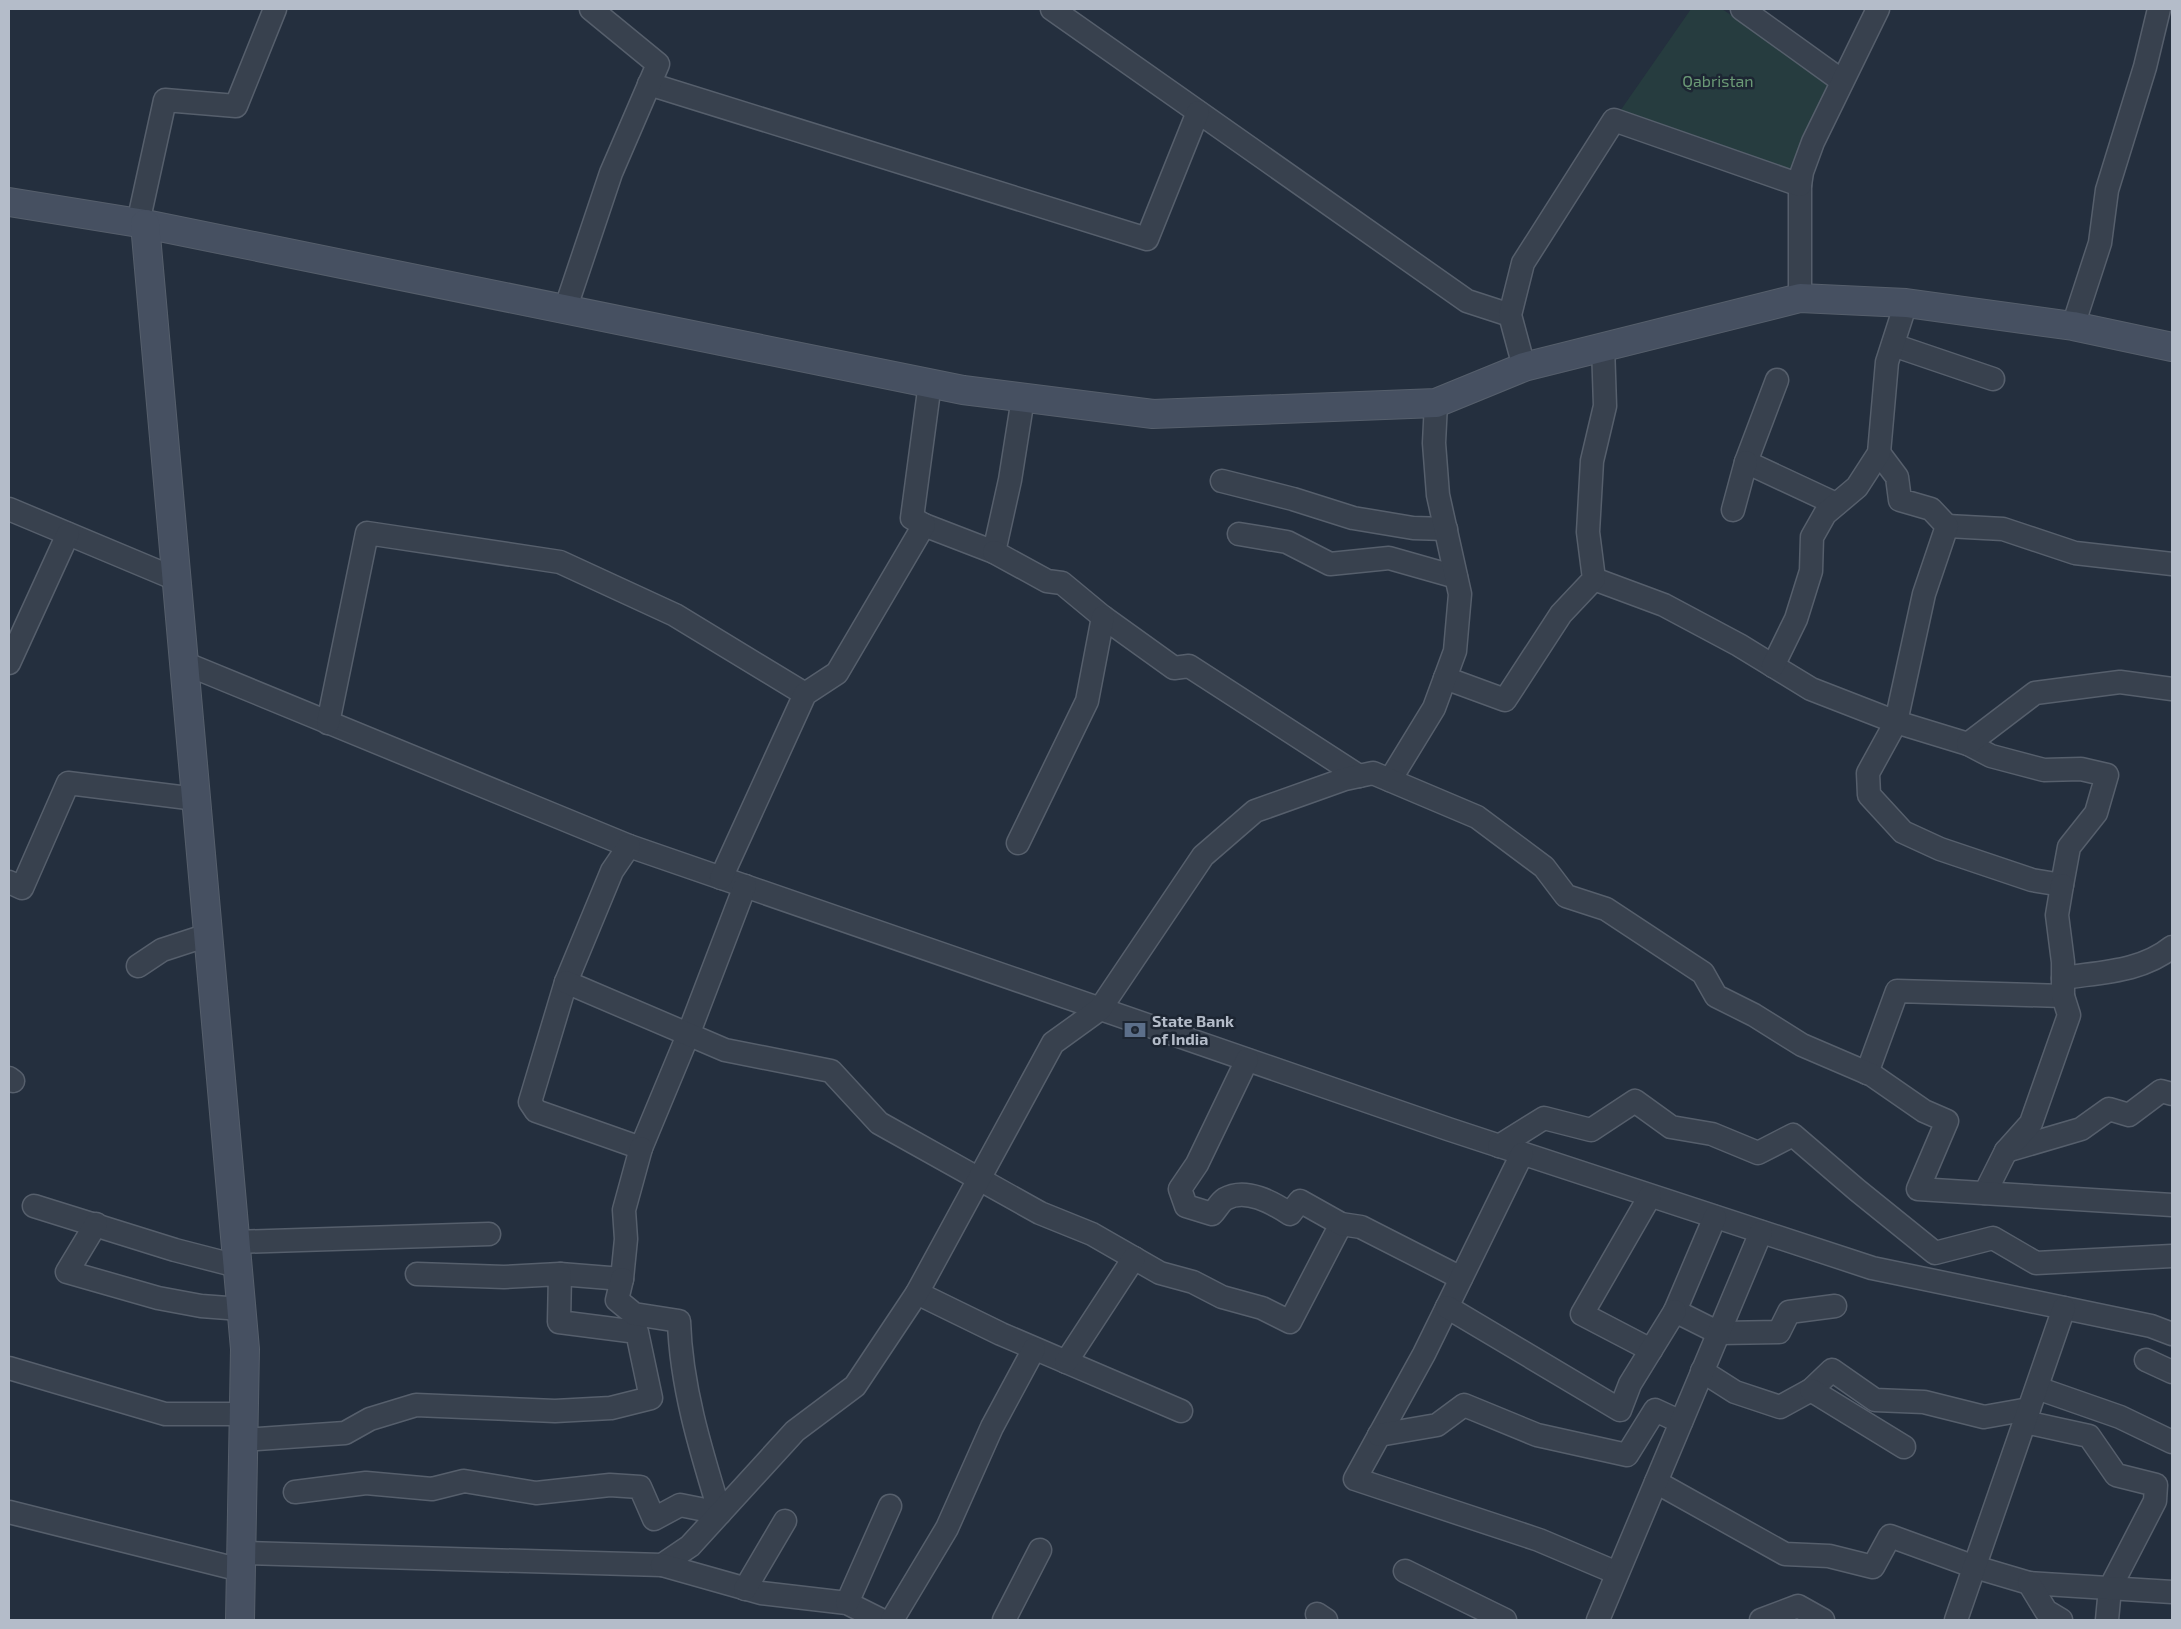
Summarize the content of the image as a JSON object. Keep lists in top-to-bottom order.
{
  "parks": ["Qabristan"],
  "places": {
    "bank": ["State Bank of India"]
  }
}
